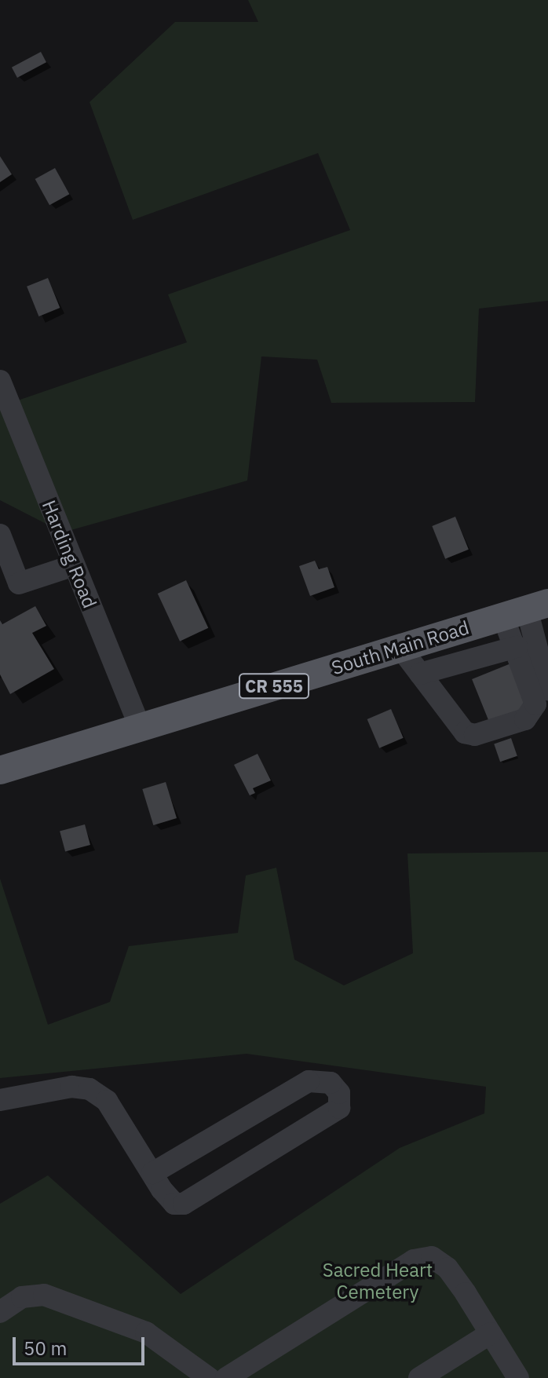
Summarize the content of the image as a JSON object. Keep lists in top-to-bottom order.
{
  "streets": {
    "main road": ["South Main Road", "CR 555"],
    "street": ["Harding Road"]
  },
  "crossings": [
    ["Harding Road", "South Main Road"]
  ],
  "parks": ["Sacred Heart Cemetery"],
  "scale_bar": "50 m"
}
